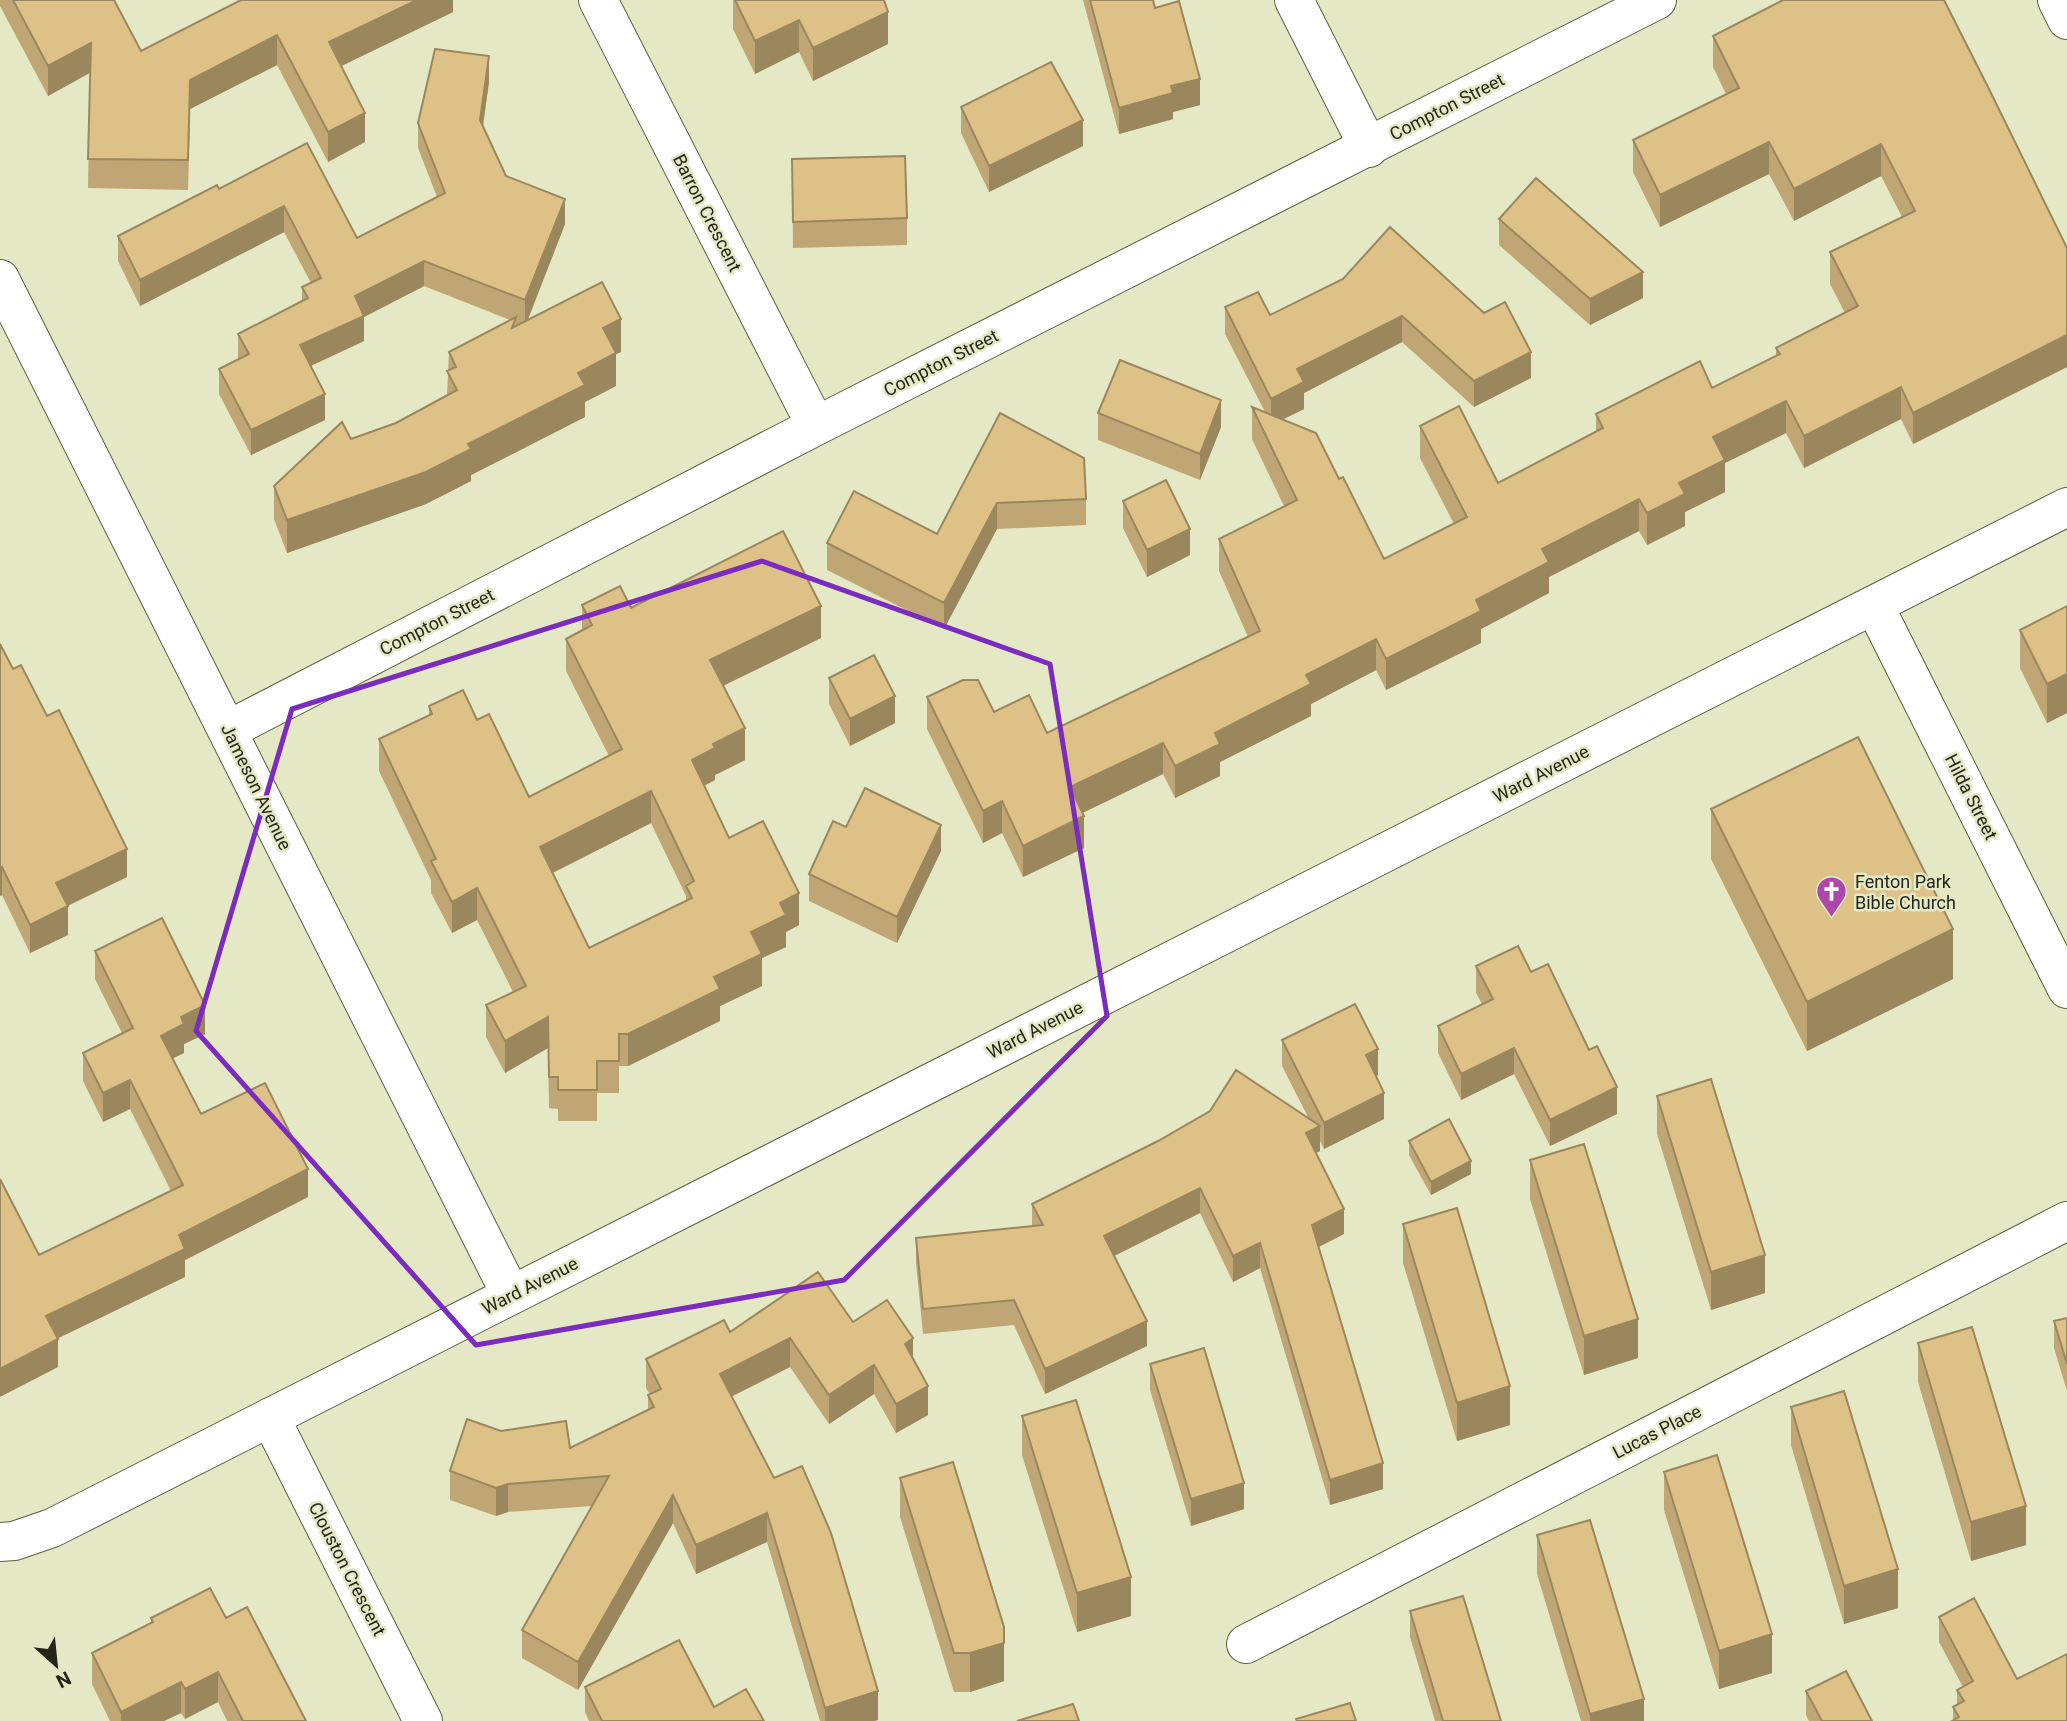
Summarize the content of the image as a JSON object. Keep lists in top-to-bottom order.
{
  "streets": {
    "street": [
      "Compton Street",
      "Barron Crescent",
      "Ward Avenue",
      "Jameson Avenue",
      "Hilda Street",
      "Lucas Place",
      "Clouston Crescent"
    ]
  },
  "crossings": [
    ["Compton Street", "Barron Crescent"],
    ["Compton Street", "Jameson Avenue"],
    ["Ward Avenue", "Jameson Avenue"],
    ["Ward Avenue", "Hilda Street"],
    ["Ward Avenue", "Clouston Crescent"]
  ],
  "places": {
    "church": ["Fenton Park Bible Church"]
  },
  "north": "bottom right"
}
